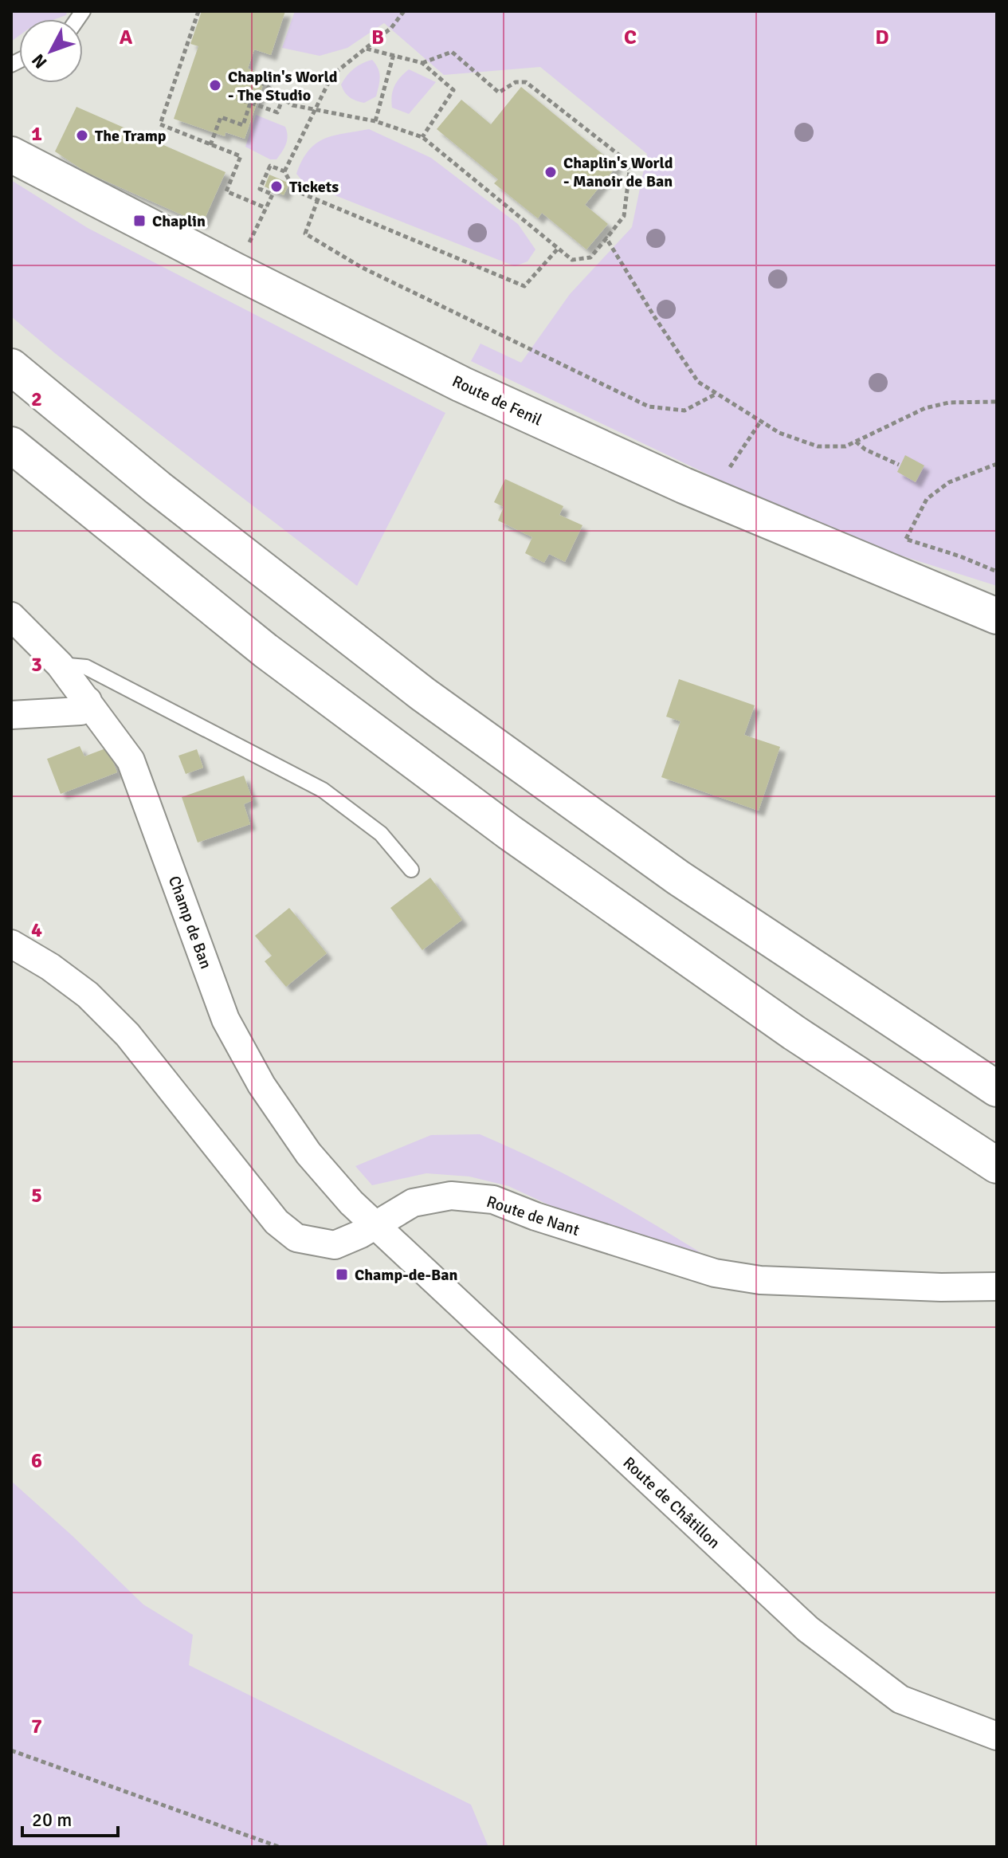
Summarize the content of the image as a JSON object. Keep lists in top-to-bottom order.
{
  "streets": {
    "main road": ["Route de Fenil"],
    "street": ["Champ de Ban", "Route de Nant", "Route de Châtillon"]
  },
  "crossings": [
    ["Champ de Ban", "Route de Nant"],
    ["Champ de Ban", "Route de Châtillon"],
    ["Route de Nant", "Route de Châtillon"]
  ],
  "places": {
    "other": [
      "Chaplin's World - The Studio",
      "The Tramp",
      "Chaplin's World - Manoir de Ban",
      "Tickets"
    ],
    "transit": ["Chaplin", "Champ-de-Ban"]
  },
  "scale_bar": "20 m",
  "north": "bottom left",
  "grid": {
    "columns": [
      "A",
      "B",
      "C",
      "D"
    ],
    "rows": [
      "1",
      "2",
      "3",
      "4",
      "5",
      "6",
      "7"
    ]
  }
}
